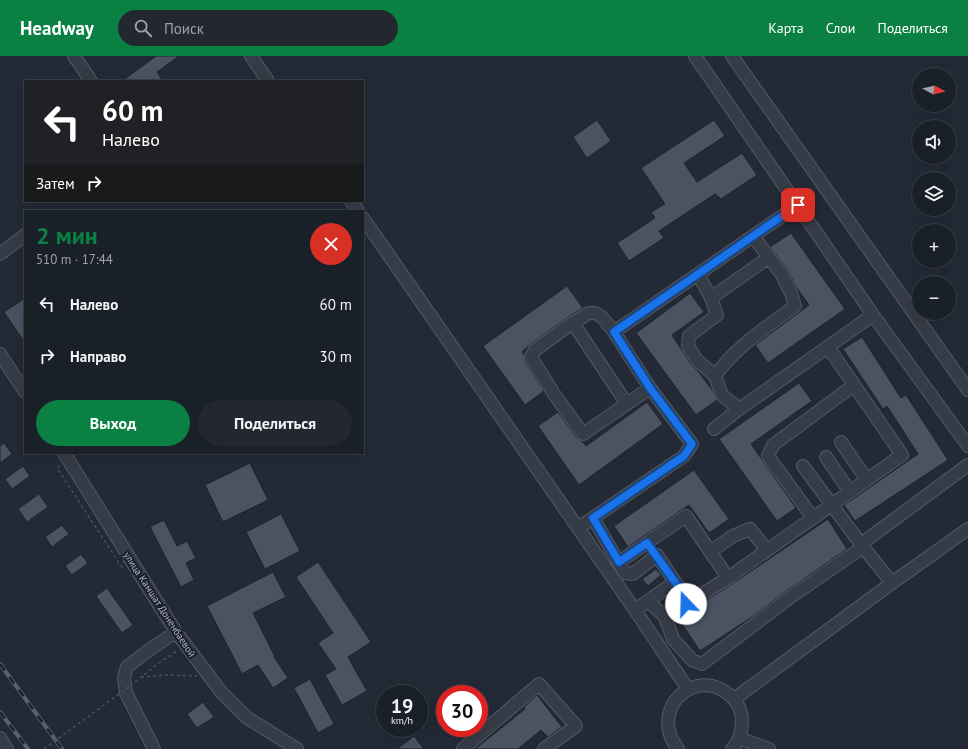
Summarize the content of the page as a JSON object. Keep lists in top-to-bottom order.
{
  "streets": {
    "street": ["улица Камшат Доненбаевой"]
  },
  "north": "right",
  "page": {
    "header": "Headway",
    "search": "Поиск",
    "nav": ["Карта", "Слои", "Поделиться"],
    "map_buttons": ["+", "−"],
    "turn": ["60 m", "Налево"],
    "then": "Затем",
    "heading": ["2 мин", "510 m · 17:44"],
    "list": [
      {
        "name": "Налево",
        "value": "60 m"
      },
      {
        "name": "Направо",
        "value": "30 m"
      }
    ],
    "buttons": ["Выход", "Поделиться"],
    "speed": "19 km/h",
    "limit": "30"
  }
}
